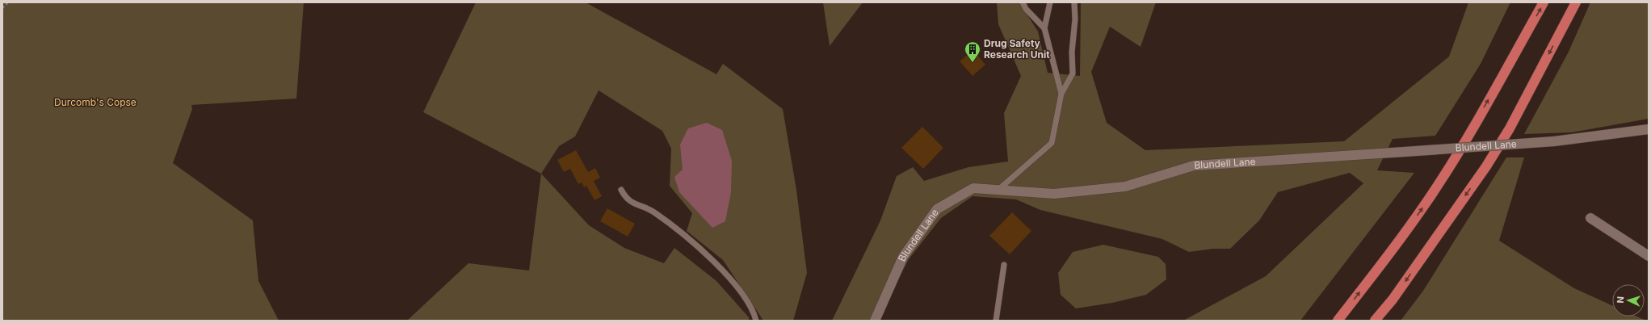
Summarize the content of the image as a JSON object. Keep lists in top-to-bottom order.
{
  "streets": {
    "street": ["Blundell Lane"]
  },
  "parks": ["Durcomb's Copse"],
  "places": {
    "building": ["Drug Safety Research Unit"]
  },
  "north": "left"
}
